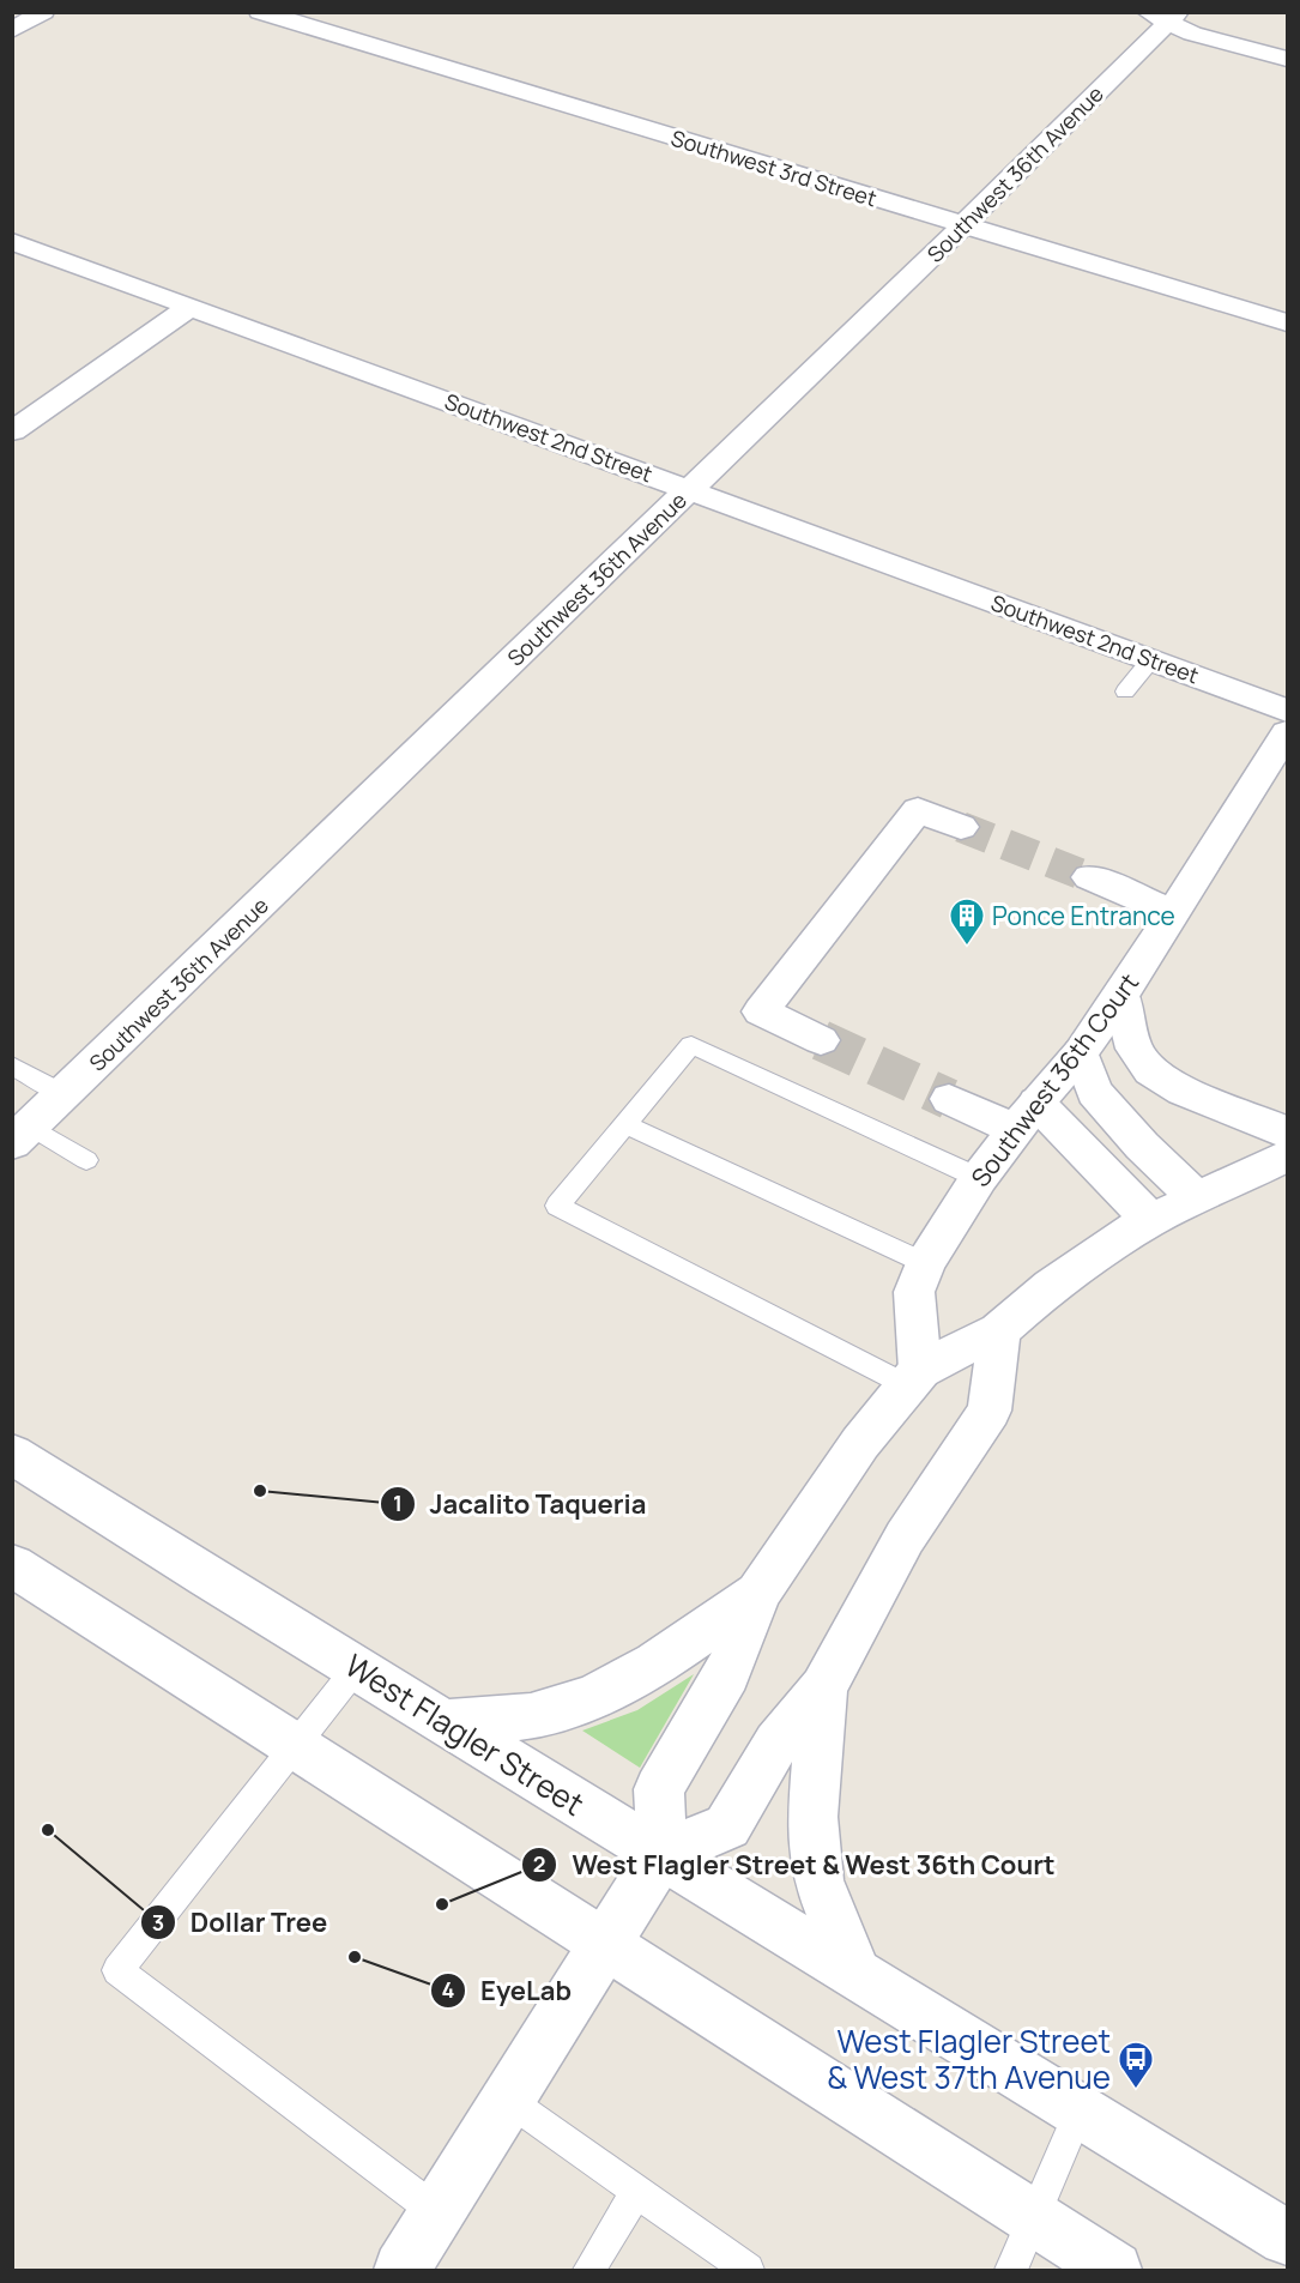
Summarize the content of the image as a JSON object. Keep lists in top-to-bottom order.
{
  "streets": {
    "street": [
      "Southwest 3rd Street",
      "Southwest 36th Avenue",
      "Southwest 2nd Street",
      "Southwest 36th Court",
      "West Flagler Street"
    ]
  },
  "crossings": [
    ["Southwest 3rd Street", "Southwest 36th Avenue"],
    ["Southwest 36th Avenue", "Southwest 2nd Street"]
  ],
  "places": {
    "building": ["Ponce Entrance"],
    "other": [
      "Jacalito Taqueria",
      "Dollar Tree",
      "West Flagler Street & West 36th Court",
      "EyeLab"
    ],
    "bus stop": ["West Flagler Street & West 37th Avenue"]
  }
}
